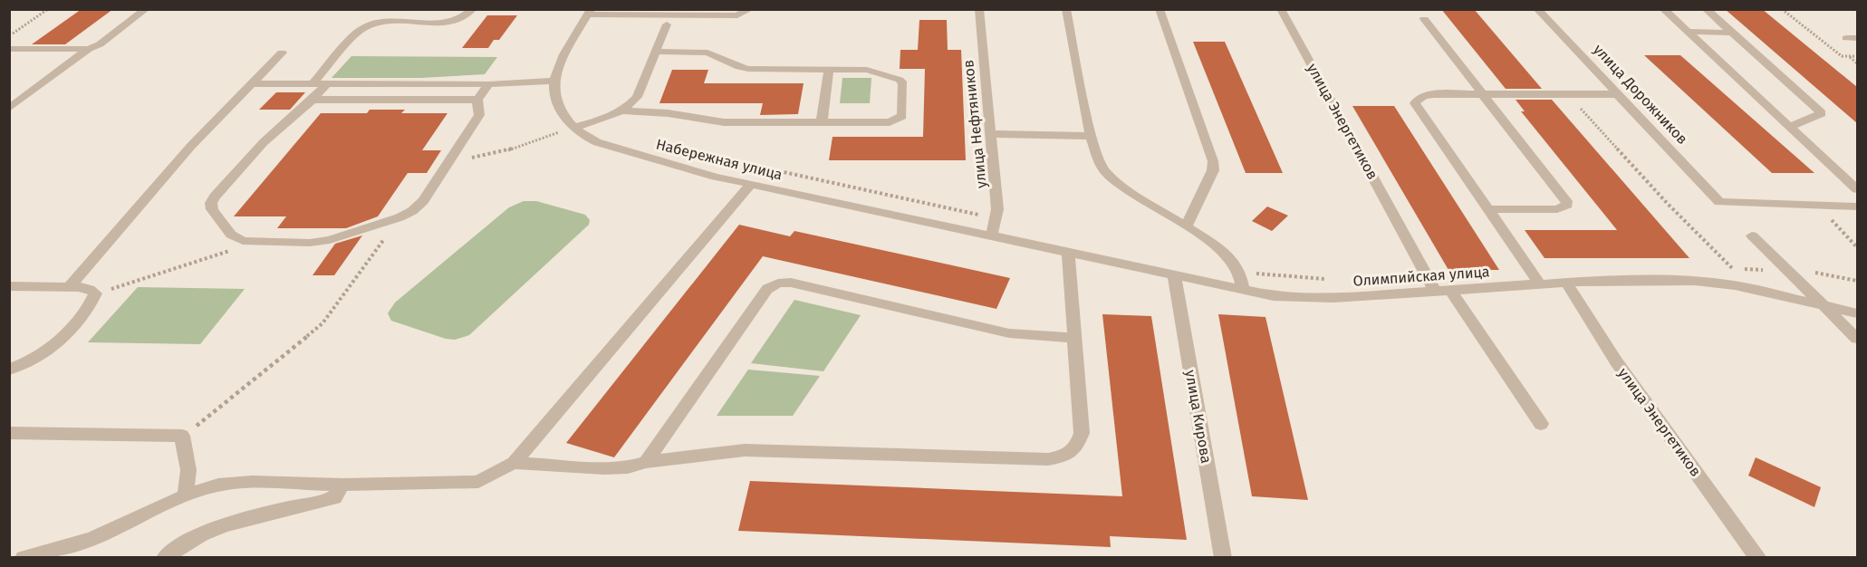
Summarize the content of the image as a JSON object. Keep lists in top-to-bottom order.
{
  "streets": {
    "street": [
      "улица Дорожников",
      "улица Энергетиков",
      "улица Нефтяников",
      "Набережная улица",
      "Олимпийская улица",
      "улица Кирова"
    ]
  },
  "crossings": [
    ["улица Энергетиков", "Олимпийская улица"],
    ["улица Нефтяников", "Набережная улица"],
    ["улица Нефтяников", "Олимпийская улица"],
    ["Набережная улица", "Олимпийская улица"],
    ["Олимпийская улица", "улица Кирова"]
  ]
}
